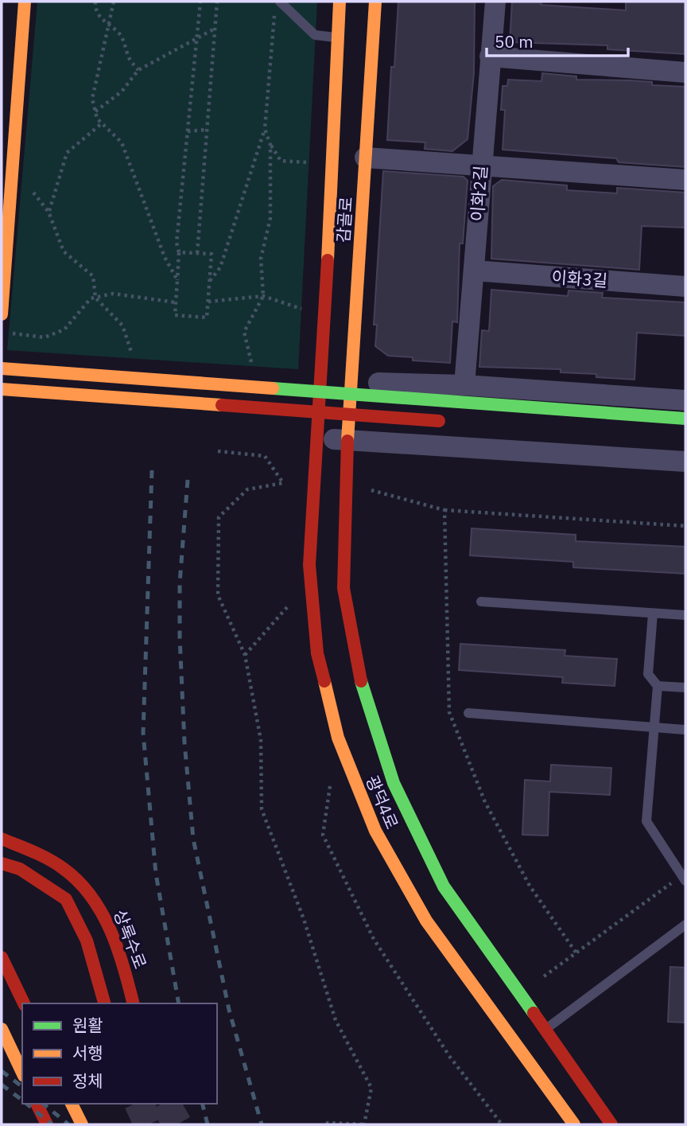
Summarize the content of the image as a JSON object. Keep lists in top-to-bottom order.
{
  "streets": {
    "main road": ["감골로", "광덕4로", "상록수로"],
    "street": ["이화2길", "이화3길"]
  },
  "crossings": [
    ["이화2길", "이화3길"],
    ["감골로", "광덕4로"]
  ],
  "legend": ["원활", "서행", "정체"],
  "scale_bar": "50 m"
}
